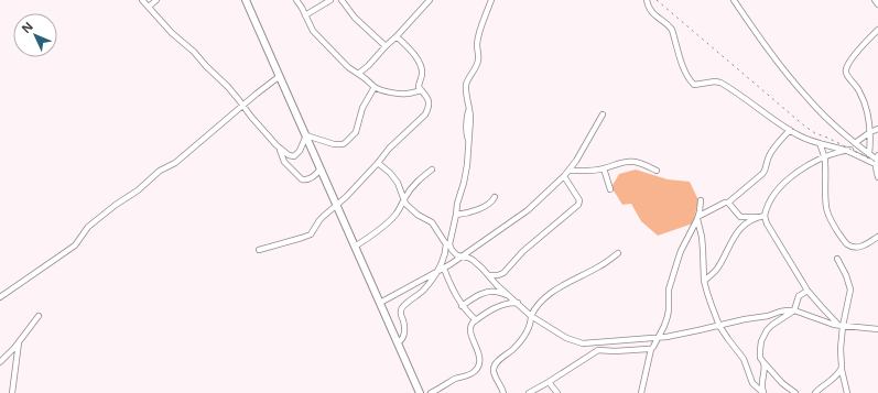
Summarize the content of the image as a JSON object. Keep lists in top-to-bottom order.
{
  "north": "top left"
}
